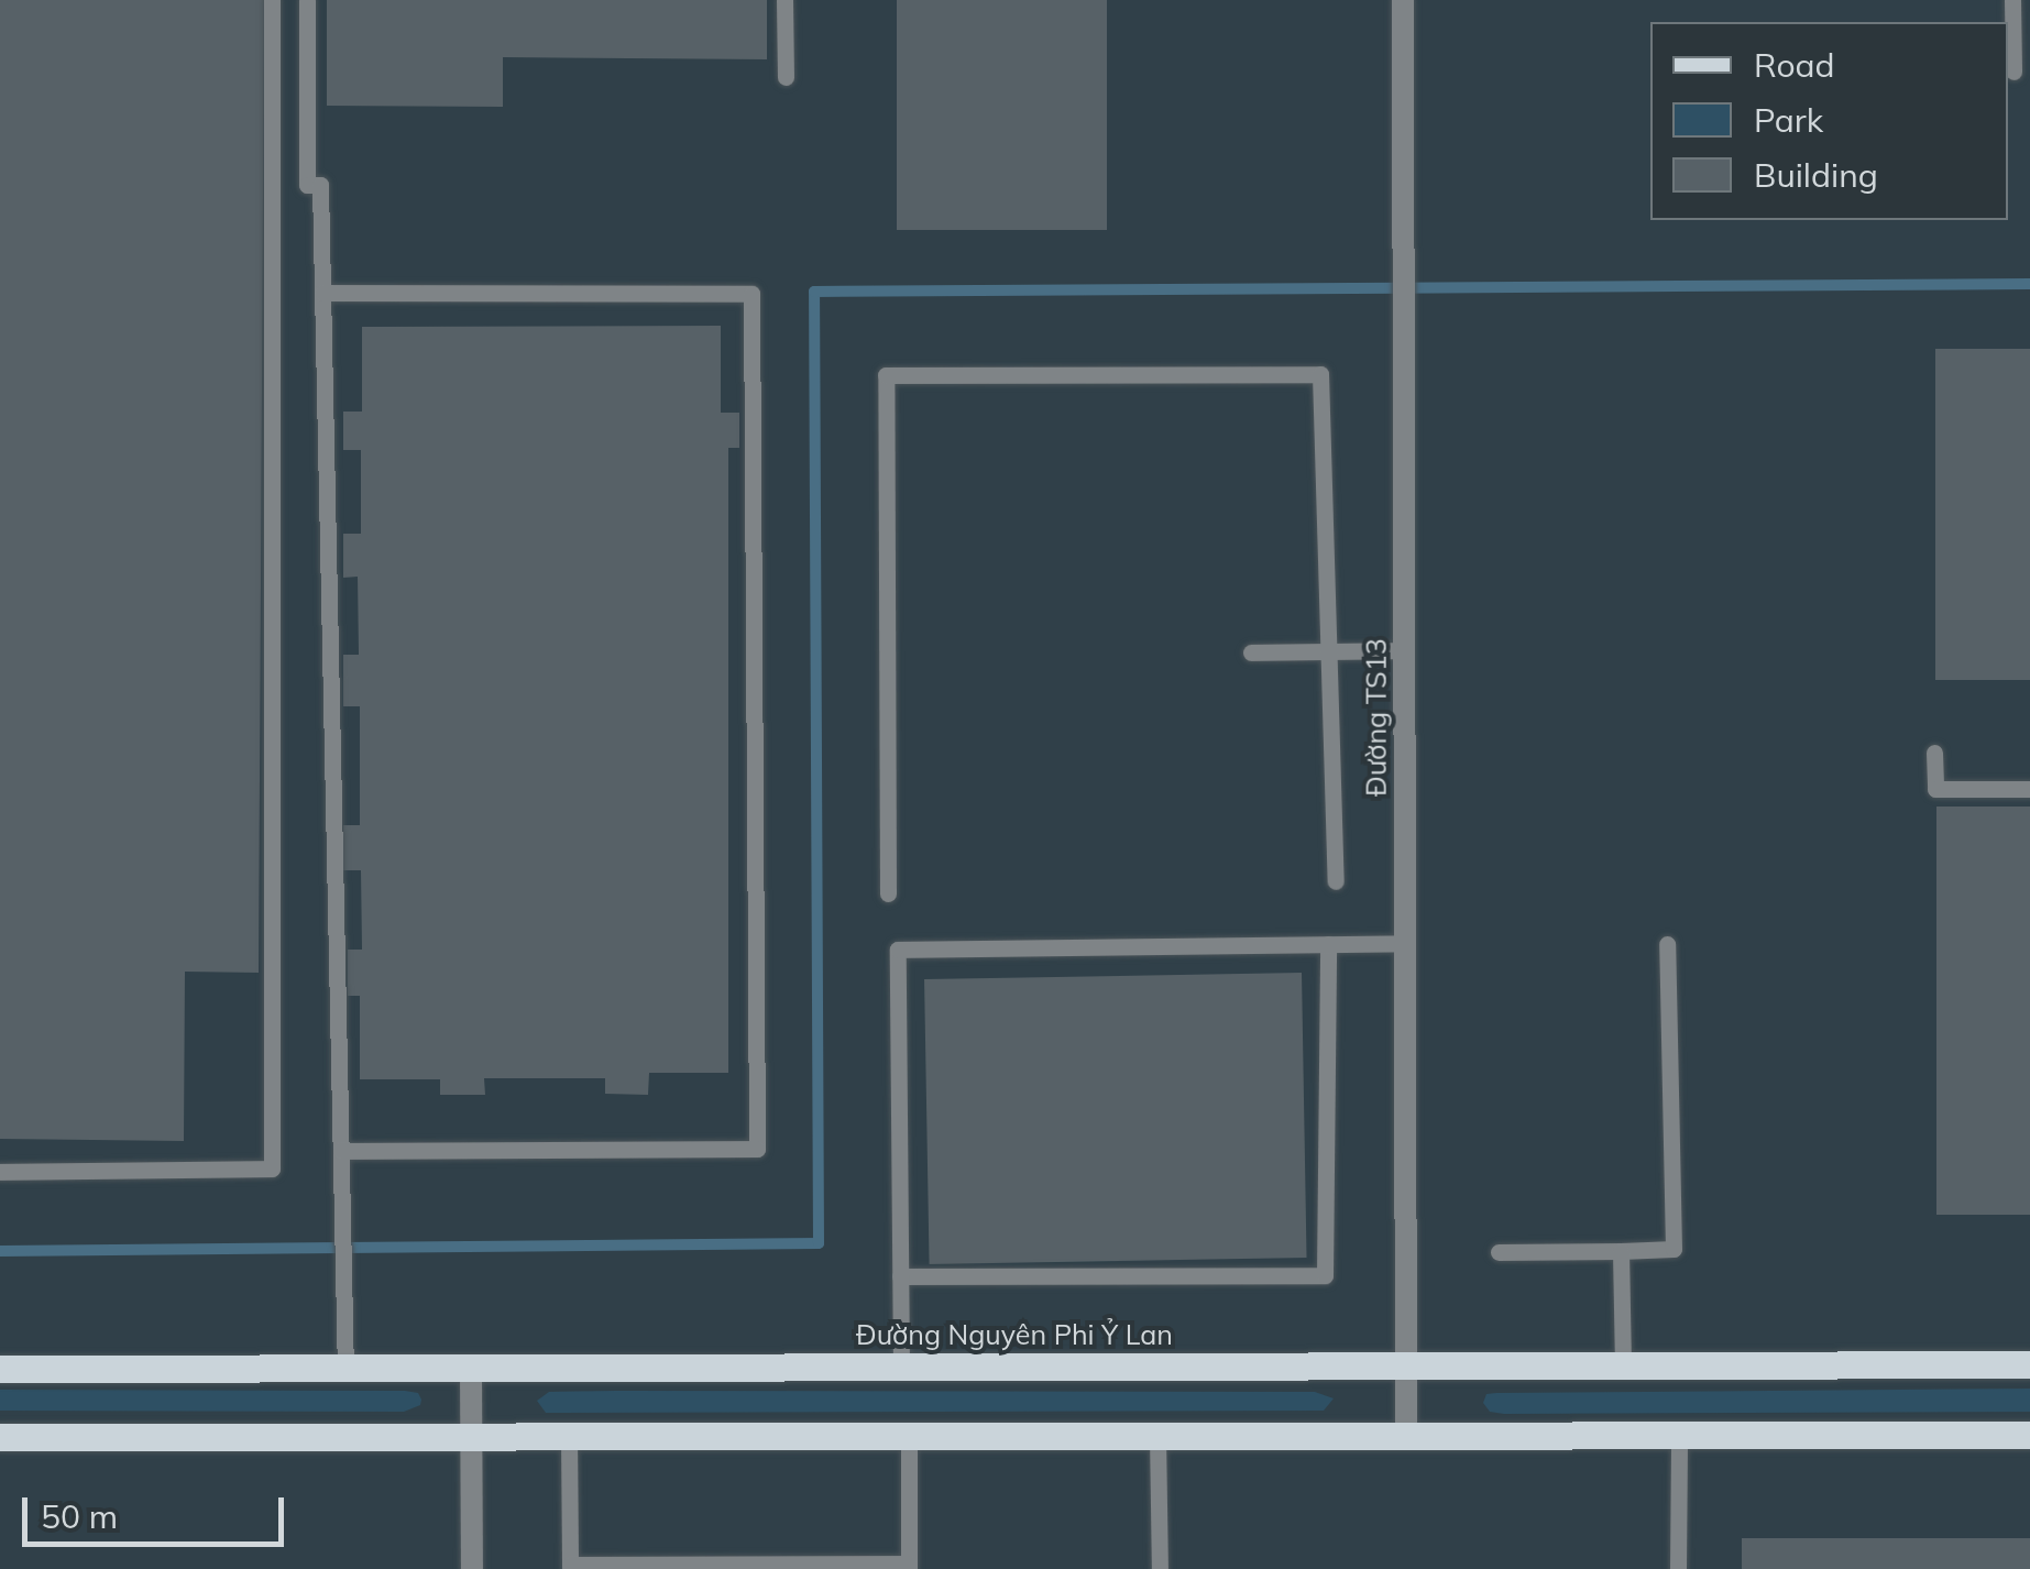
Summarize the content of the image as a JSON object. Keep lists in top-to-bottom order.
{
  "streets": {
    "main road": ["Đường Nguyên Phi Ỷ Lan"],
    "street": ["Đường TS13"]
  },
  "crossings": [
    ["Đường TS13", "Đường Nguyên Phi Ỷ Lan"]
  ],
  "legend": ["Road", "Park", "Building"],
  "scale_bar": "50 m"
}
